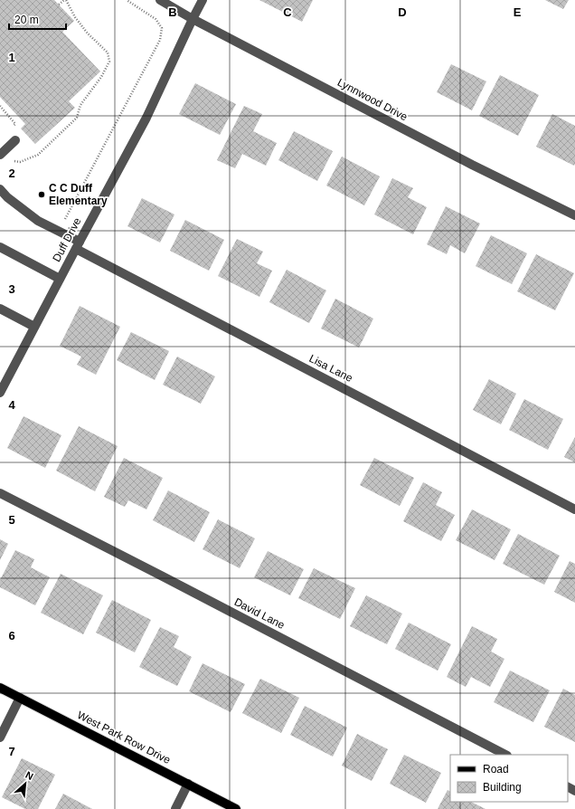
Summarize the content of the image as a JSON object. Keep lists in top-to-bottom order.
{
  "streets": {
    "main road": ["West Park Row Drive"],
    "street": [
      "Lynnwood Drive",
      "Duff Drive",
      "Lisa Lane",
      "David Lane"
    ]
  },
  "crossings": [
    ["Lynnwood Drive", "Duff Drive"],
    ["Duff Drive", "Lisa Lane"]
  ],
  "places": ["C C Duff Elementary"],
  "legend": ["Road", "Building"],
  "scale_bar": "20 m",
  "north": "top right",
  "grid": {
    "columns": [
      "B",
      "C",
      "D",
      "E"
    ],
    "rows": [
      "1",
      "2",
      "3",
      "4",
      "5",
      "6",
      "7"
    ]
  }
}
